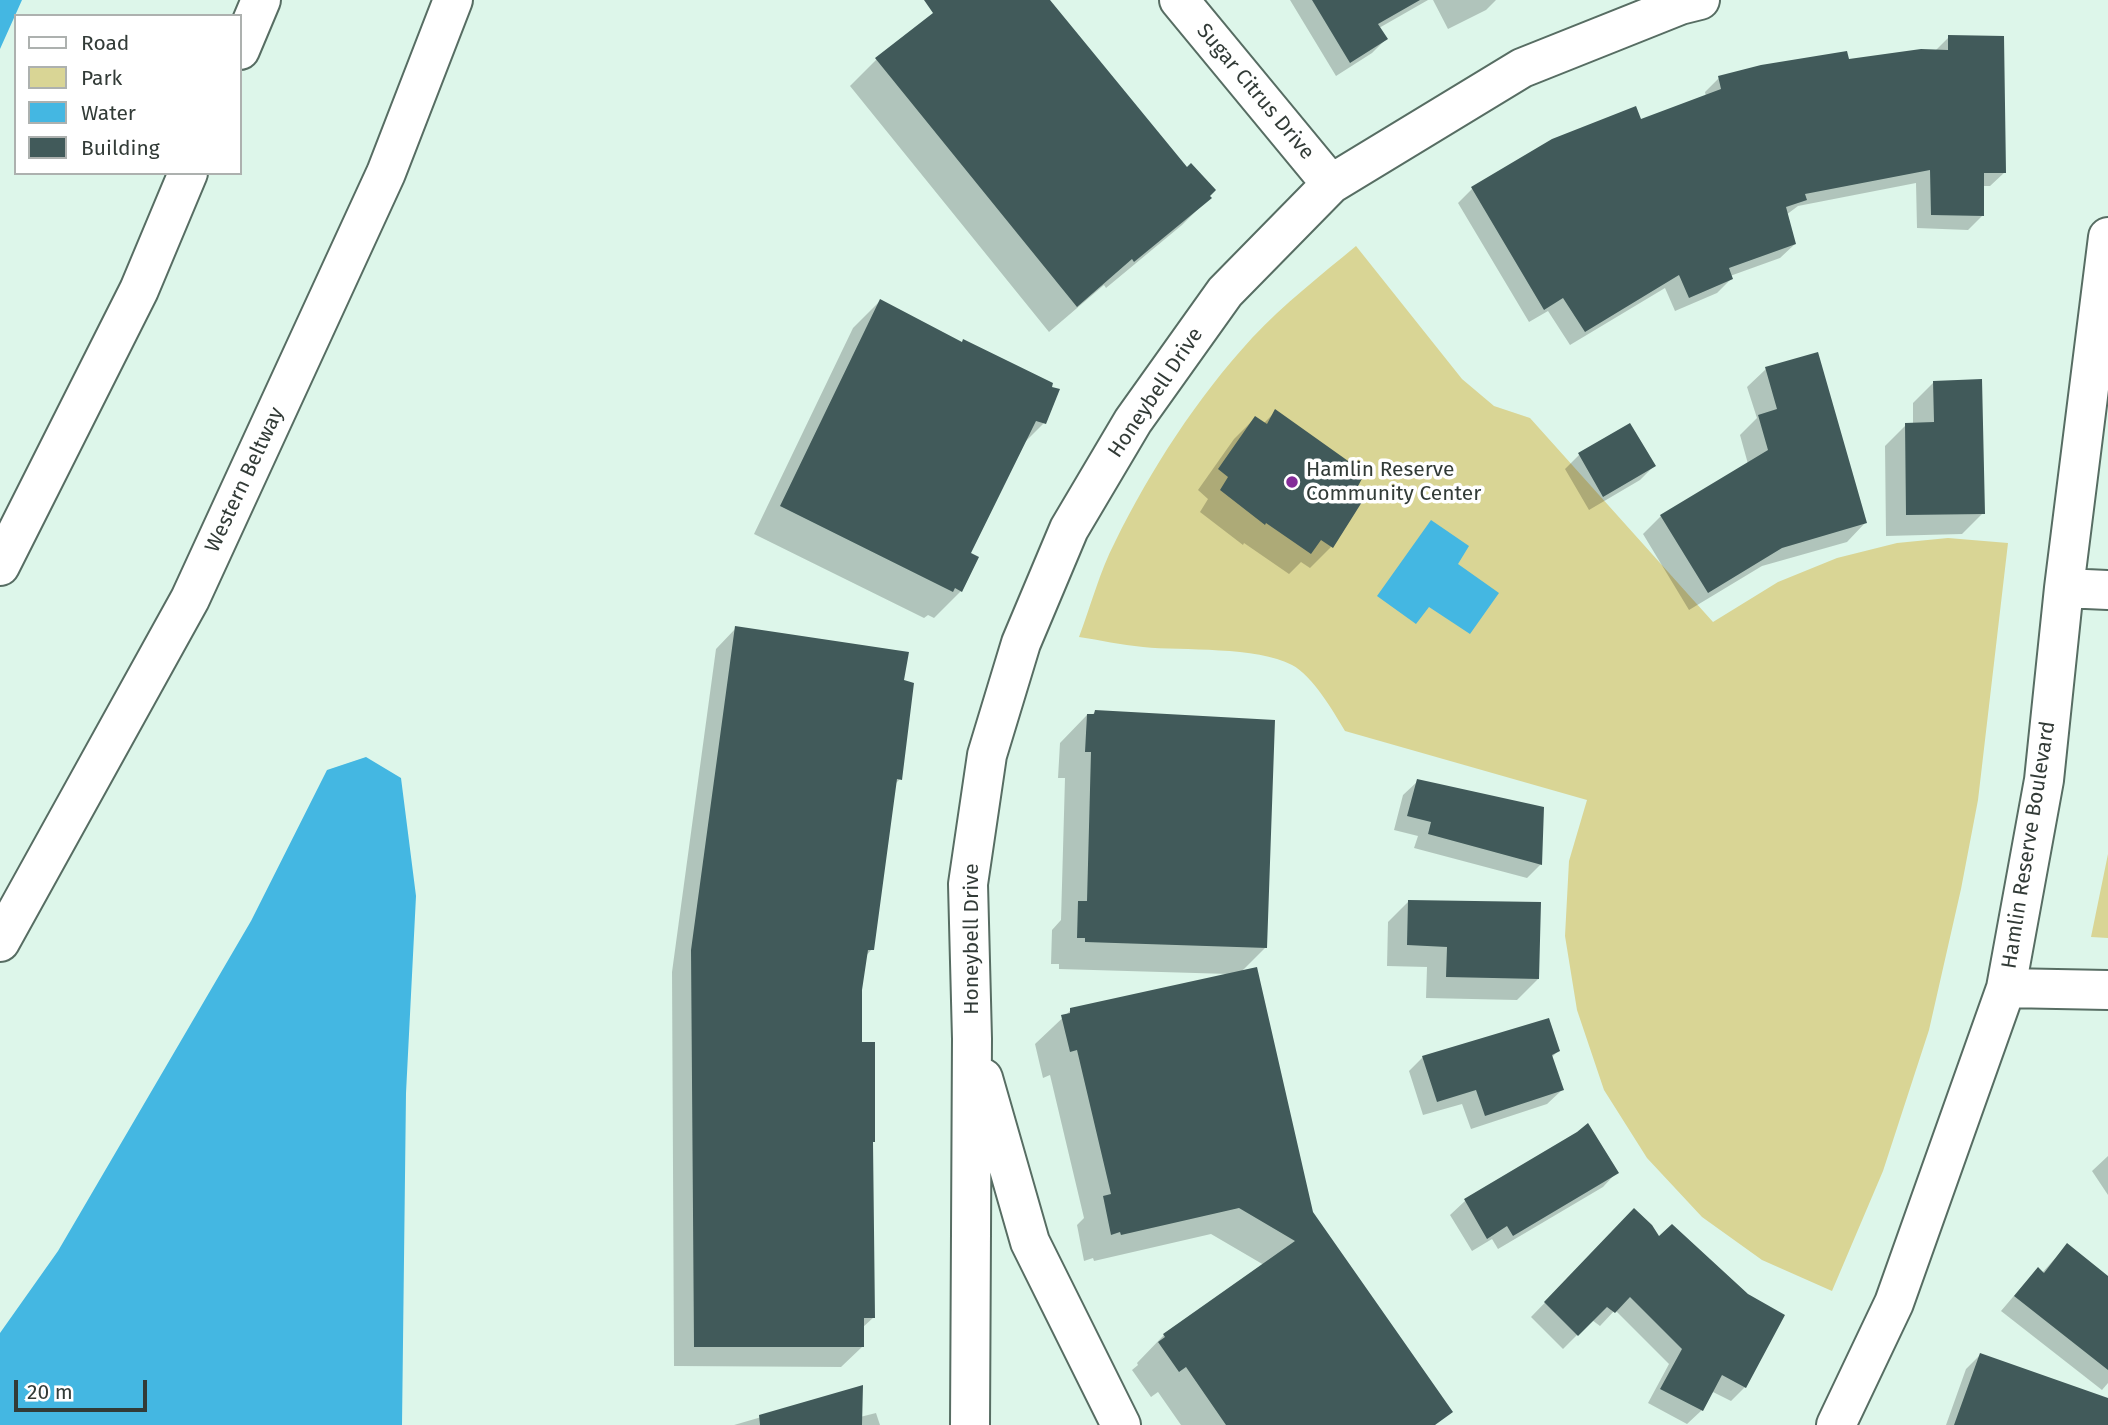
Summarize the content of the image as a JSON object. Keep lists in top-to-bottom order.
{
  "streets": {
    "main road": [
      "Sugar Citrus Drive",
      "Honeybell Drive",
      "Western Beltway",
      "Hamlin Reserve Boulevard"
    ]
  },
  "crossings": [
    ["Sugar Citrus Drive", "Honeybell Drive"]
  ],
  "places": ["Hamlin Reserve Community Center"],
  "legend": [
    "Road",
    "Park",
    "Water",
    "Building"
  ],
  "scale_bar": "20 m"
}
